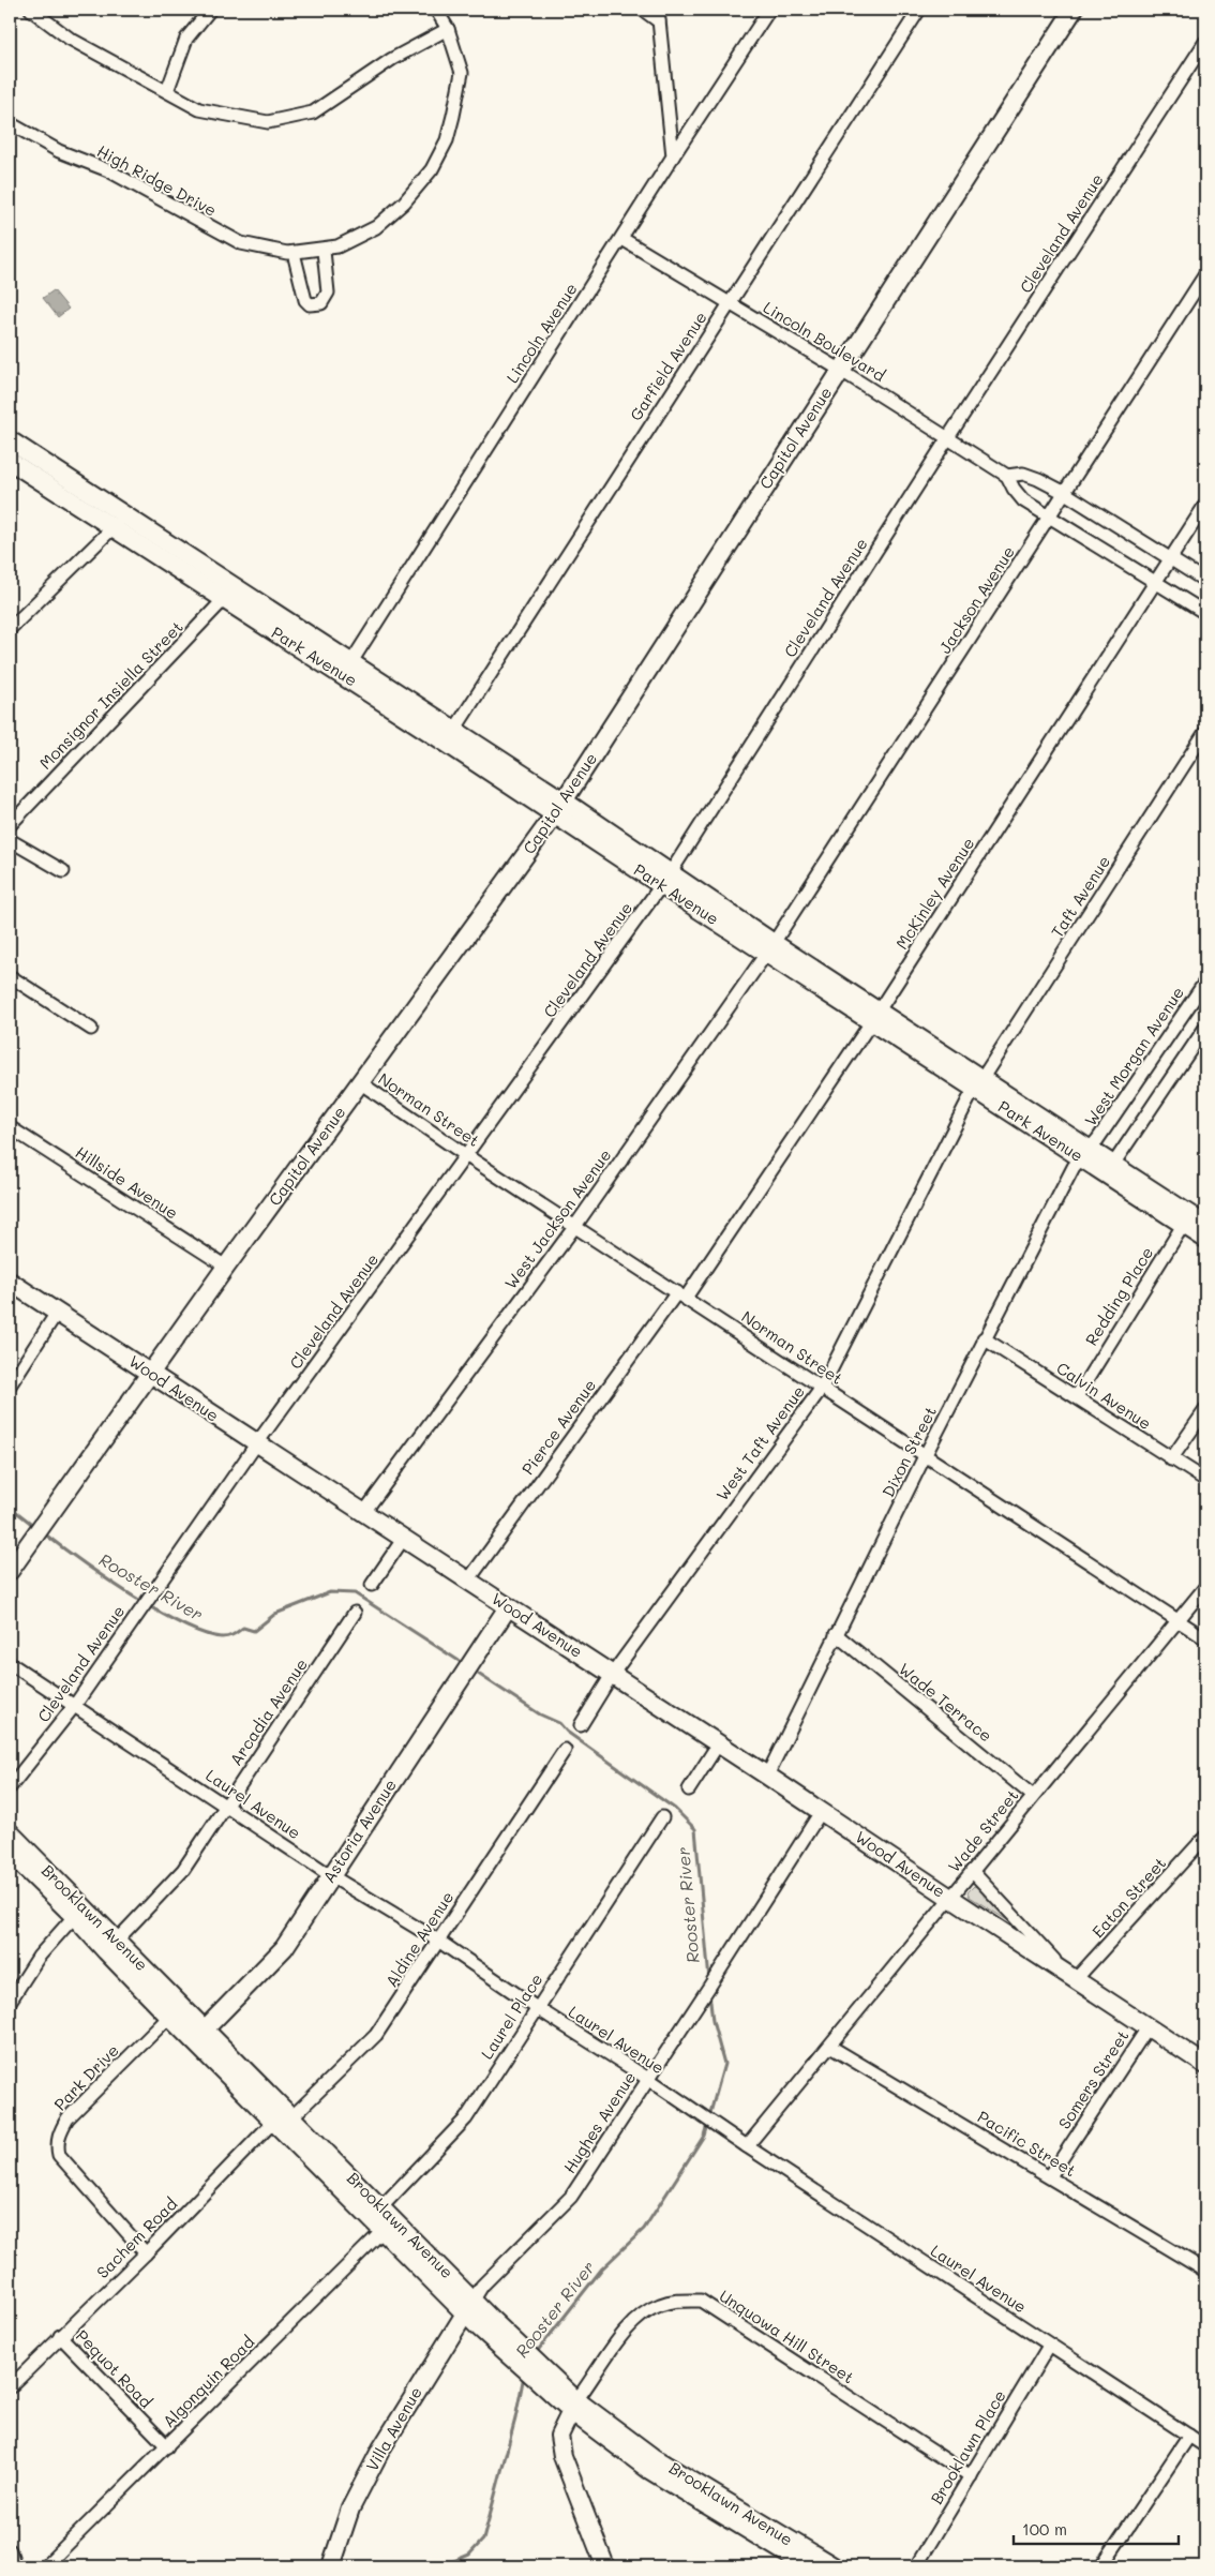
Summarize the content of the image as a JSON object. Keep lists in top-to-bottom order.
{
  "streets": {
    "main road": [
      "Capitol Avenue",
      "Park Avenue",
      "Wood Avenue",
      "Astoria Avenue",
      "Brooklawn Avenue",
      "Villa Avenue"
    ],
    "street": [
      "High Ridge Drive",
      "Cleveland Avenue",
      "Lincoln Avenue",
      "Lincoln Boulevard",
      "Garfield Avenue",
      "Jackson Avenue",
      "Monsignor Insiella Street",
      "McKinley Avenue",
      "Taft Avenue",
      "West Morgan Avenue",
      "Norman Street",
      "Hillside Avenue",
      "West Jackson Avenue",
      "Redding Place",
      "Calvin Avenue",
      "Pierce Avenue",
      "West Taft Avenue",
      "Dixon Street",
      "Wade Terrace",
      "Arcadia Avenue",
      "Laurel Avenue",
      "Wade Street",
      "Eaton Street",
      "Aldine Avenue",
      "Laurel Place",
      "Park Drive",
      "Somers Street",
      "Hughes Avenue",
      "Pacific Street",
      "Sachem Road",
      "Unquowa Hill Street",
      "Pequot Road",
      "Algonquin Road",
      "Brooklawn Place"
    ]
  },
  "crossings": [
    ["Cleveland Avenue", "Lincoln Boulevard"],
    ["Cleveland Avenue", "Park Avenue"],
    ["Cleveland Avenue", "Norman Street"],
    ["Cleveland Avenue", "Wood Avenue"],
    ["Cleveland Avenue", "Laurel Avenue"],
    ["Lincoln Avenue", "Lincoln Boulevard"],
    ["Lincoln Avenue", "Park Avenue"],
    ["Lincoln Boulevard", "Garfield Avenue"],
    ["Lincoln Boulevard", "Capitol Avenue"],
    ["Lincoln Boulevard", "Jackson Avenue"],
    ["Lincoln Boulevard", "McKinley Avenue"],
    ["Garfield Avenue", "Park Avenue"],
    ["Capitol Avenue", "Park Avenue"],
    ["Capitol Avenue", "Norman Street"],
    ["Capitol Avenue", "Hillside Avenue"],
    ["Capitol Avenue", "Wood Avenue"],
    ["Jackson Avenue", "Park Avenue"],
    ["Jackson Avenue", "West Jackson Avenue"],
    ["Park Avenue", "Monsignor Insiella Street"],
    ["Park Avenue", "McKinley Avenue"],
    ["Park Avenue", "Taft Avenue"],
    ["Park Avenue", "West Morgan Avenue"],
    ["Park Avenue", "West Jackson Avenue"],
    ["Park Avenue", "Redding Place"],
    ["Park Avenue", "West Taft Avenue"],
    ["Park Avenue", "Dixon Street"],
    ["McKinley Avenue", "Norman Street"],
    ["McKinley Avenue", "Pierce Avenue"],
    ["Taft Avenue", "West Taft Avenue"],
    ["West Morgan Avenue", "Dixon Street"],
    ["Norman Street", "West Jackson Avenue"],
    ["Norman Street", "Pierce Avenue"],
    ["Norman Street", "West Taft Avenue"],
    ["Norman Street", "Dixon Street"],
    ["Norman Street", "Wade Street"],
    ["West Jackson Avenue", "Wood Avenue"],
    ["Redding Place", "Calvin Avenue"],
    ["Wood Avenue", "Pierce Avenue"],
    ["Wood Avenue", "West Taft Avenue"],
    ["Wood Avenue", "Dixon Street"],
    ["Wood Avenue", "Astoria Avenue"],
    ["Wood Avenue", "Wade Street"],
    ["Wood Avenue", "Eaton Street"],
    ["Wood Avenue", "Somers Street"],
    ["Wood Avenue", "Hughes Avenue"],
    ["Calvin Avenue", "Dixon Street"],
    ["Dixon Street", "Wade Terrace"],
    ["Wade Terrace", "Wade Street"],
    ["Arcadia Avenue", "Laurel Avenue"],
    ["Arcadia Avenue", "Brooklawn Avenue"],
    ["Laurel Avenue", "Astoria Avenue"],
    ["Laurel Avenue", "Wade Street"],
    ["Laurel Avenue", "Aldine Avenue"],
    ["Laurel Avenue", "Laurel Place"],
    ["Laurel Avenue", "Hughes Avenue"],
    ["Laurel Avenue", "Brooklawn Place"],
    ["Astoria Avenue", "Brooklawn Avenue"],
    ["Wade Street", "Pacific Street"],
    ["Brooklawn Avenue", "Aldine Avenue"],
    ["Brooklawn Avenue", "Laurel Place"],
    ["Brooklawn Avenue", "Park Drive"],
    ["Brooklawn Avenue", "Hughes Avenue"],
    ["Brooklawn Avenue", "Sachem Road"],
    ["Brooklawn Avenue", "Unquowa Hill Street"],
    ["Brooklawn Avenue", "Algonquin Road"],
    ["Brooklawn Avenue", "Villa Avenue"],
    ["Aldine Avenue", "Sachem Road"],
    ["Park Drive", "Sachem Road"],
    ["Somers Street", "Pacific Street"],
    ["Hughes Avenue", "Villa Avenue"],
    ["Sachem Road", "Pequot Road"],
    ["Unquowa Hill Street", "Brooklawn Place"],
    ["Pequot Road", "Algonquin Road"]
  ],
  "water": ["Rooster River"],
  "scale_bar": "100 m"
}
